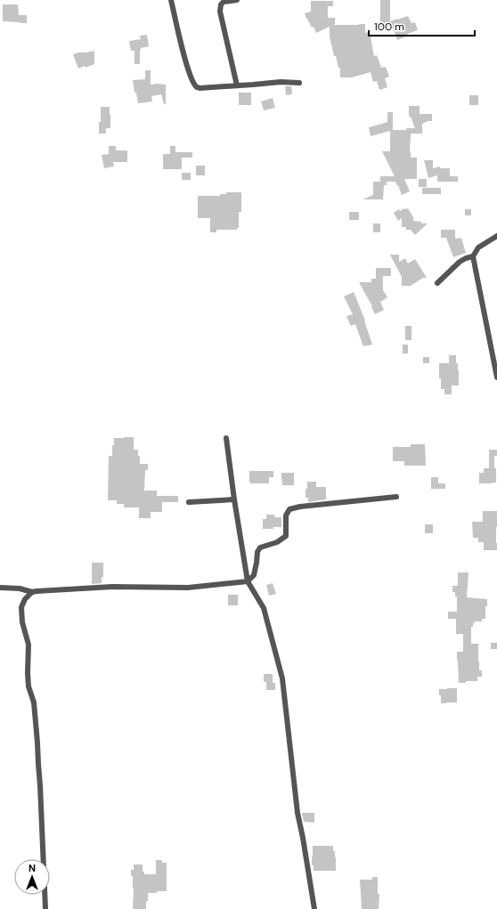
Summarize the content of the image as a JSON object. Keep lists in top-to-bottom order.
{
  "scale_bar": "100 m",
  "north": "top"
}
